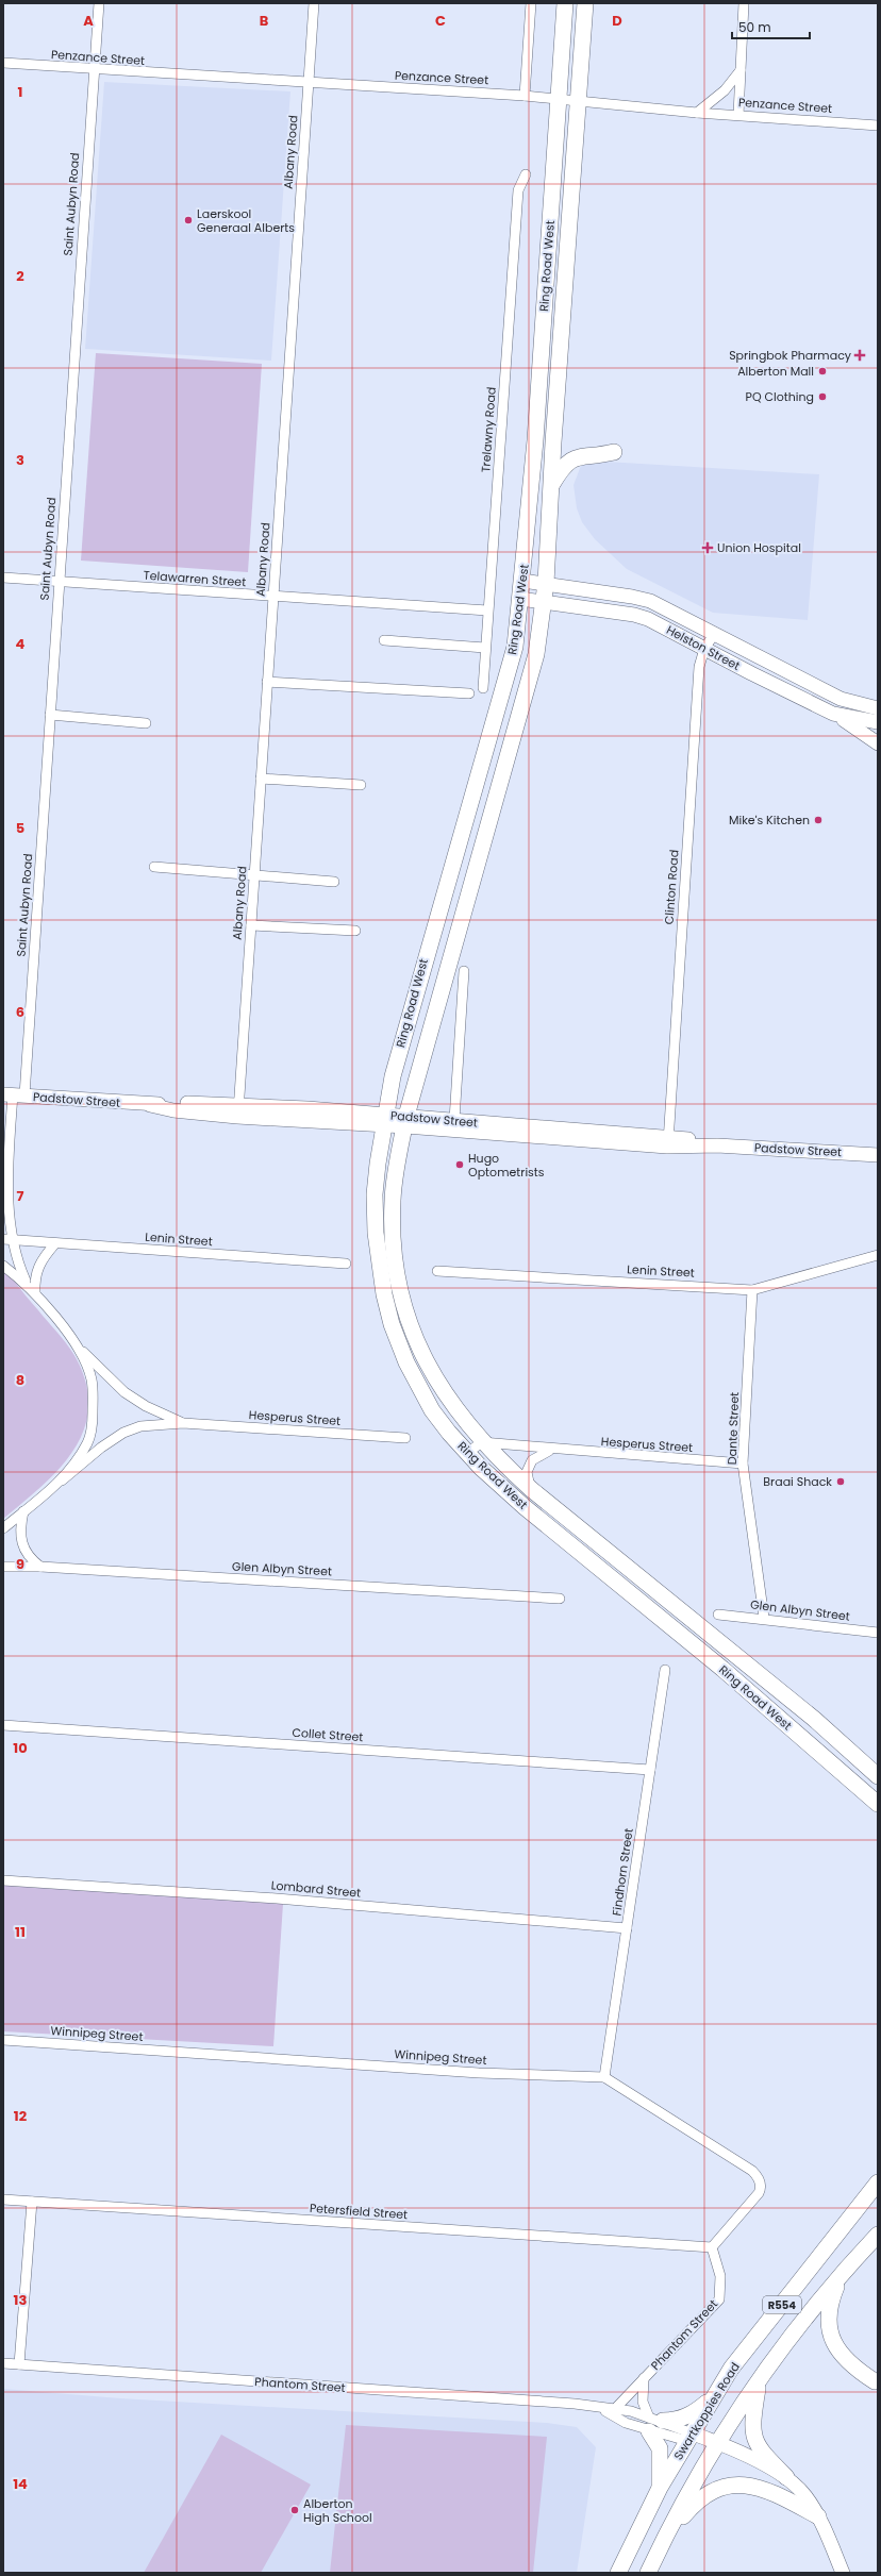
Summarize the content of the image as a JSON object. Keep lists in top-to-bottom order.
{
  "streets": {
    "main road": ["Ring Road West", "R554", "Swartkoppies Road"],
    "street": [
      "Penzance Street",
      "Albany Road",
      "Saint Aubyn Road",
      "Trelawny Road",
      "Telawarren Street",
      "Helston Street",
      "Clinton Road",
      "Padstow Street",
      "Lenin Street",
      "Hesperus Street",
      "Dante Street",
      "Glen Albyn Street",
      "Collet Street",
      "Findhorn Street",
      "Lombard Street",
      "Winnipeg Street",
      "Petersfield Street",
      "Phantom Street"
    ]
  },
  "crossings": [
    ["Penzance Street", "Albany Road"],
    ["Penzance Street", "Saint Aubyn Road"],
    ["Penzance Street", "Ring Road West"],
    ["Albany Road", "Telawarren Street"],
    ["Albany Road", "Padstow Street"],
    ["Saint Aubyn Road", "Telawarren Street"],
    ["Saint Aubyn Road", "Padstow Street"],
    ["Saint Aubyn Road", "Lenin Street"],
    ["Ring Road West", "Helston Street"],
    ["Ring Road West", "Padstow Street"],
    ["Ring Road West", "Hesperus Street"],
    ["Trelawny Road", "Telawarren Street"],
    ["Helston Street", "Clinton Road"],
    ["Clinton Road", "Padstow Street"],
    ["Lenin Street", "Dante Street"],
    ["Hesperus Street", "Dante Street"],
    ["Dante Street", "Glen Albyn Street"],
    ["Collet Street", "Findhorn Street"],
    ["Findhorn Street", "Lombard Street"],
    ["Findhorn Street", "Winnipeg Street"],
    ["Petersfield Street", "Phantom Street"],
    ["R554", "Phantom Street"],
    ["Phantom Street", "Swartkoppies Road"]
  ],
  "places": {
    "other": [
      "Laerskool Generaal Alberts",
      "Alberton Mall",
      "PQ Clothing",
      "Mike's Kitchen",
      "Hugo Optometrists",
      "Braai Shack",
      "Alberton High School"
    ],
    "health": ["Springbok Pharmacy", "Union Hospital"]
  },
  "scale_bar": "50 m",
  "grid": {
    "columns": [
      "A",
      "B",
      "C",
      "D"
    ],
    "rows": [
      "1",
      "2",
      "3",
      "4",
      "5",
      "6",
      "7",
      "8",
      "9",
      "10",
      "11",
      "12",
      "13",
      "14"
    ]
  }
}
